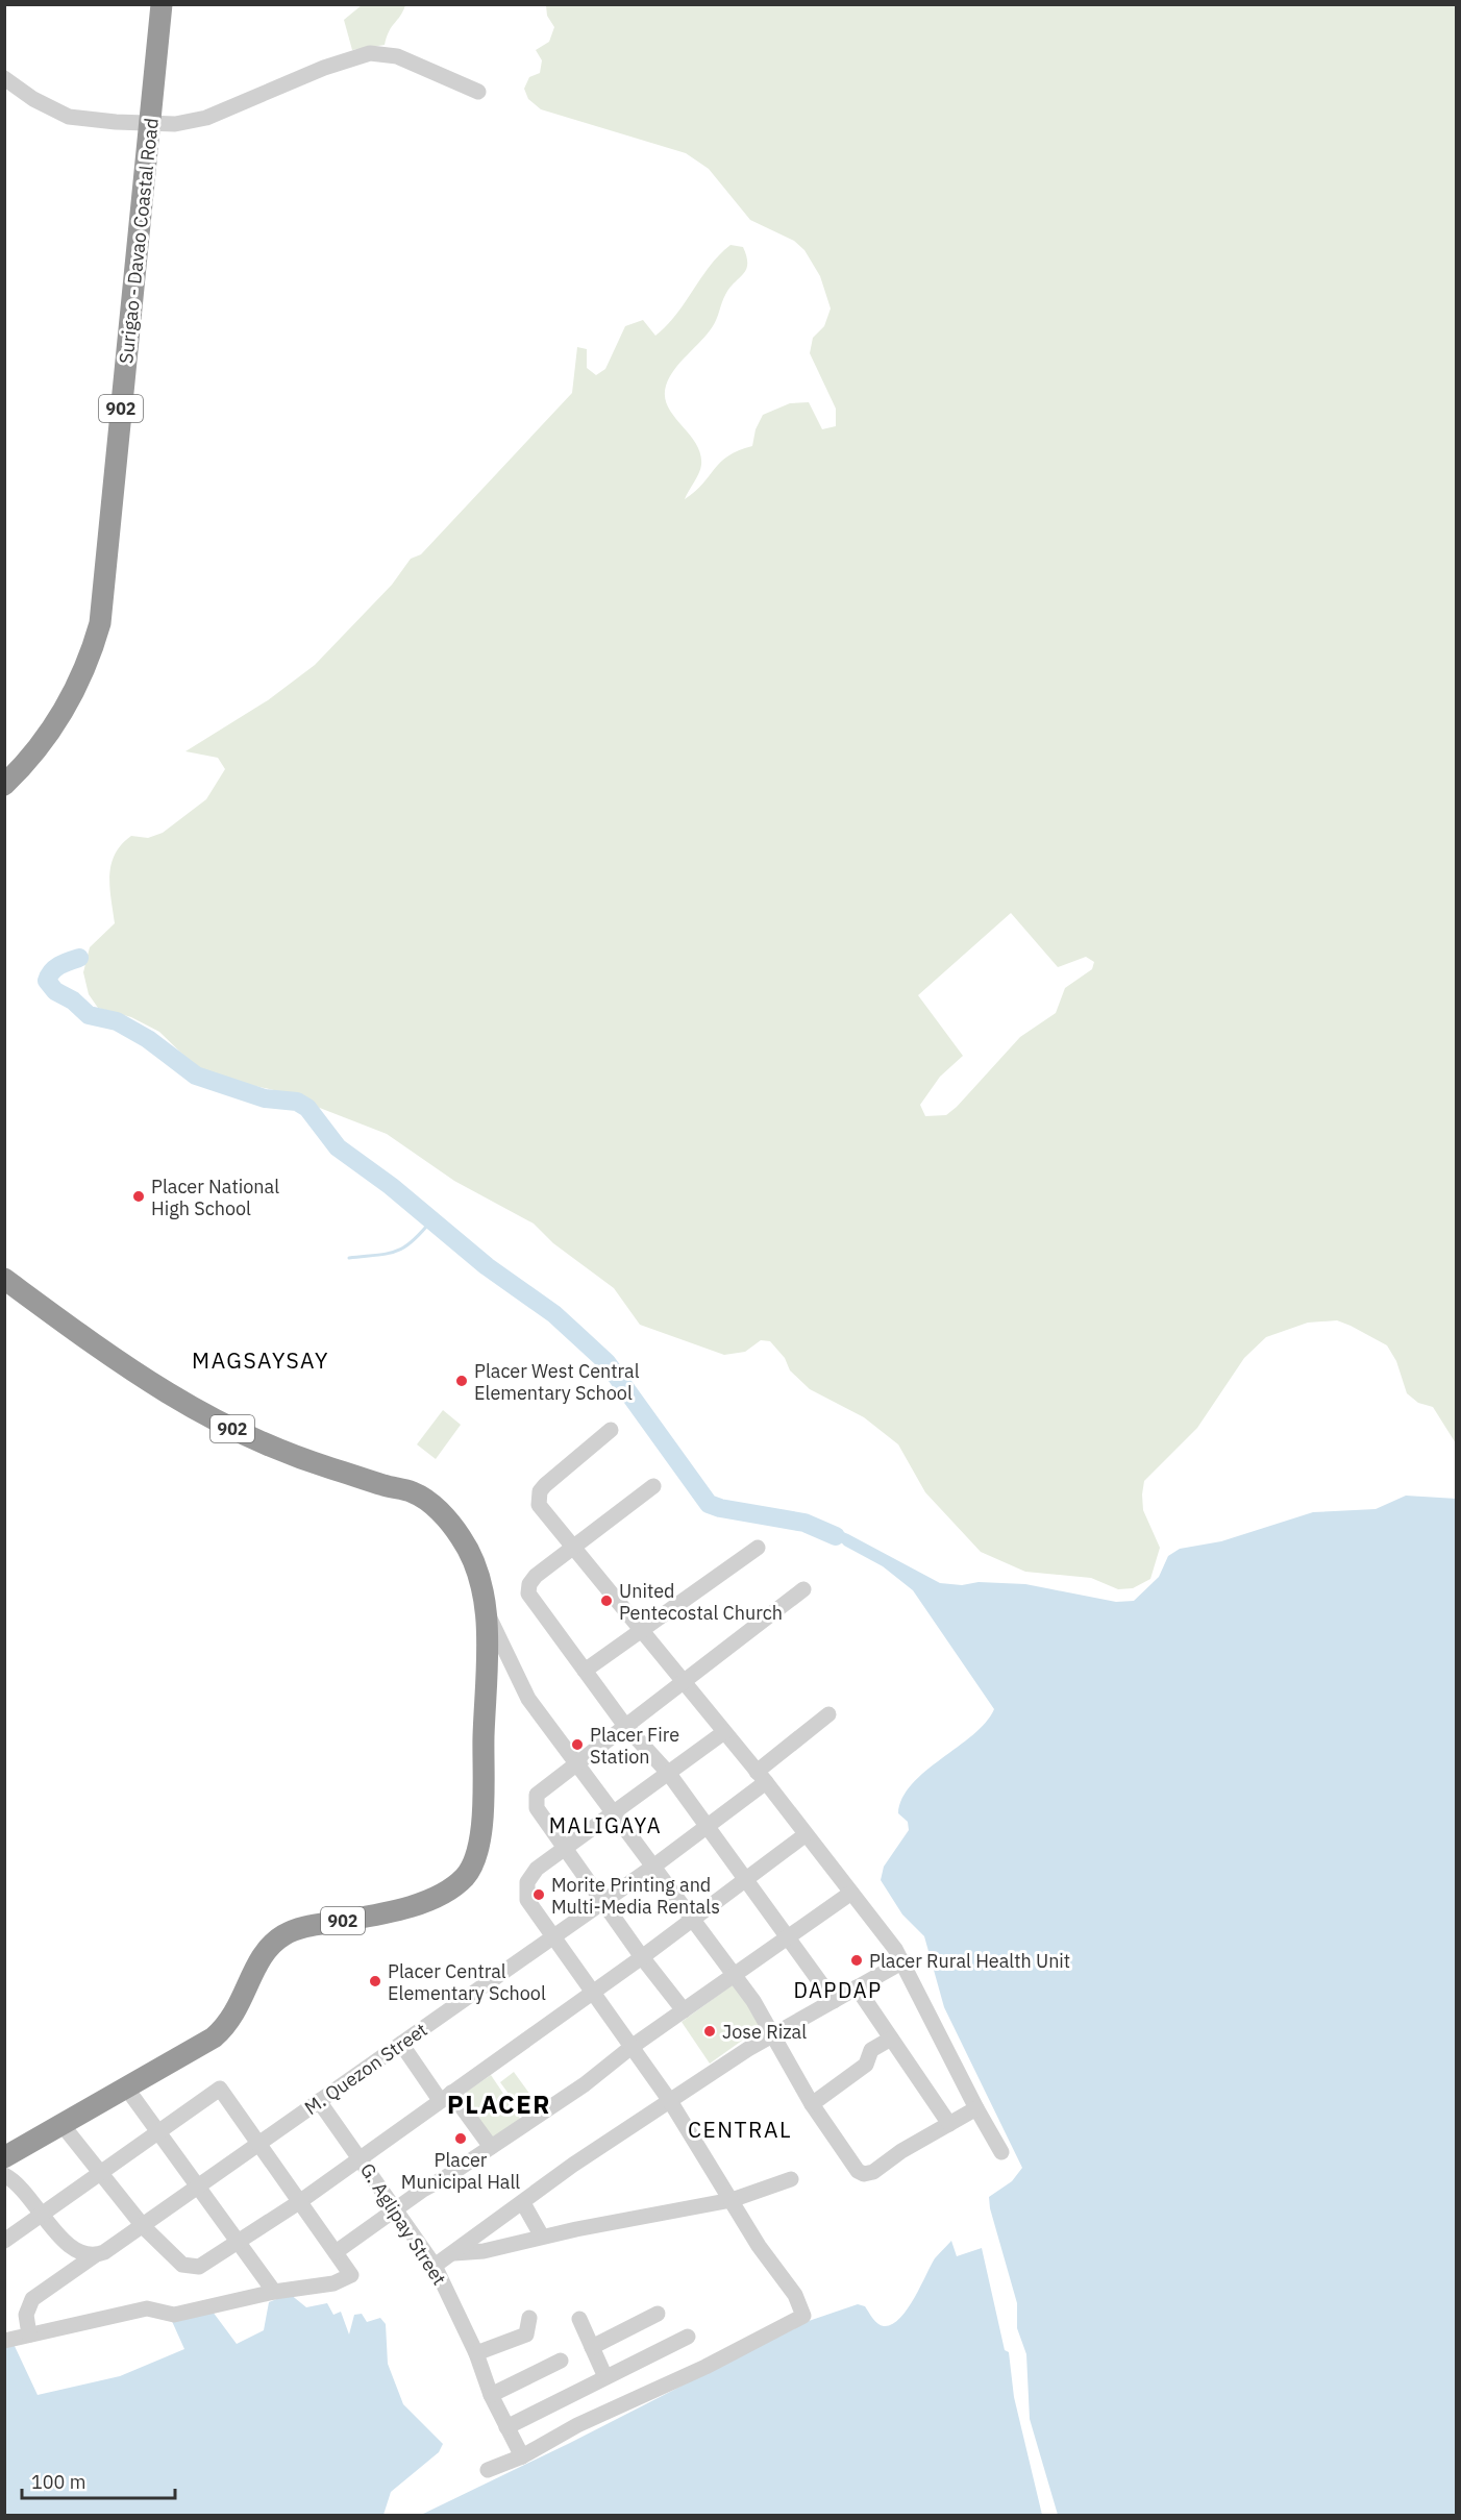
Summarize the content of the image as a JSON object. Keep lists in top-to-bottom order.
{
  "streets": {
    "highway": ["Surigao - Davao Coastal Road", "902"],
    "street": ["M. Quezon Street", "G. Aglipay Street"]
  },
  "crossings": [
    ["M. Quezon Street", "G. Aglipay Street"]
  ],
  "districts": [
    "MAGSAYSAY",
    "MALIGAYA",
    "DAPDAP",
    "PLACER",
    "CENTRAL"
  ],
  "places": [
    "Placer National High School",
    "Placer West Central Elementary School",
    "United Pentecostal Church",
    "Placer Fire Station",
    "Morite Printing and Multi-Media Rentals",
    "Placer Rural Health Unit",
    "Placer Central Elementary School",
    "Jose Rizal",
    "Placer Municipal Hall"
  ],
  "scale_bar": "100 m"
}
